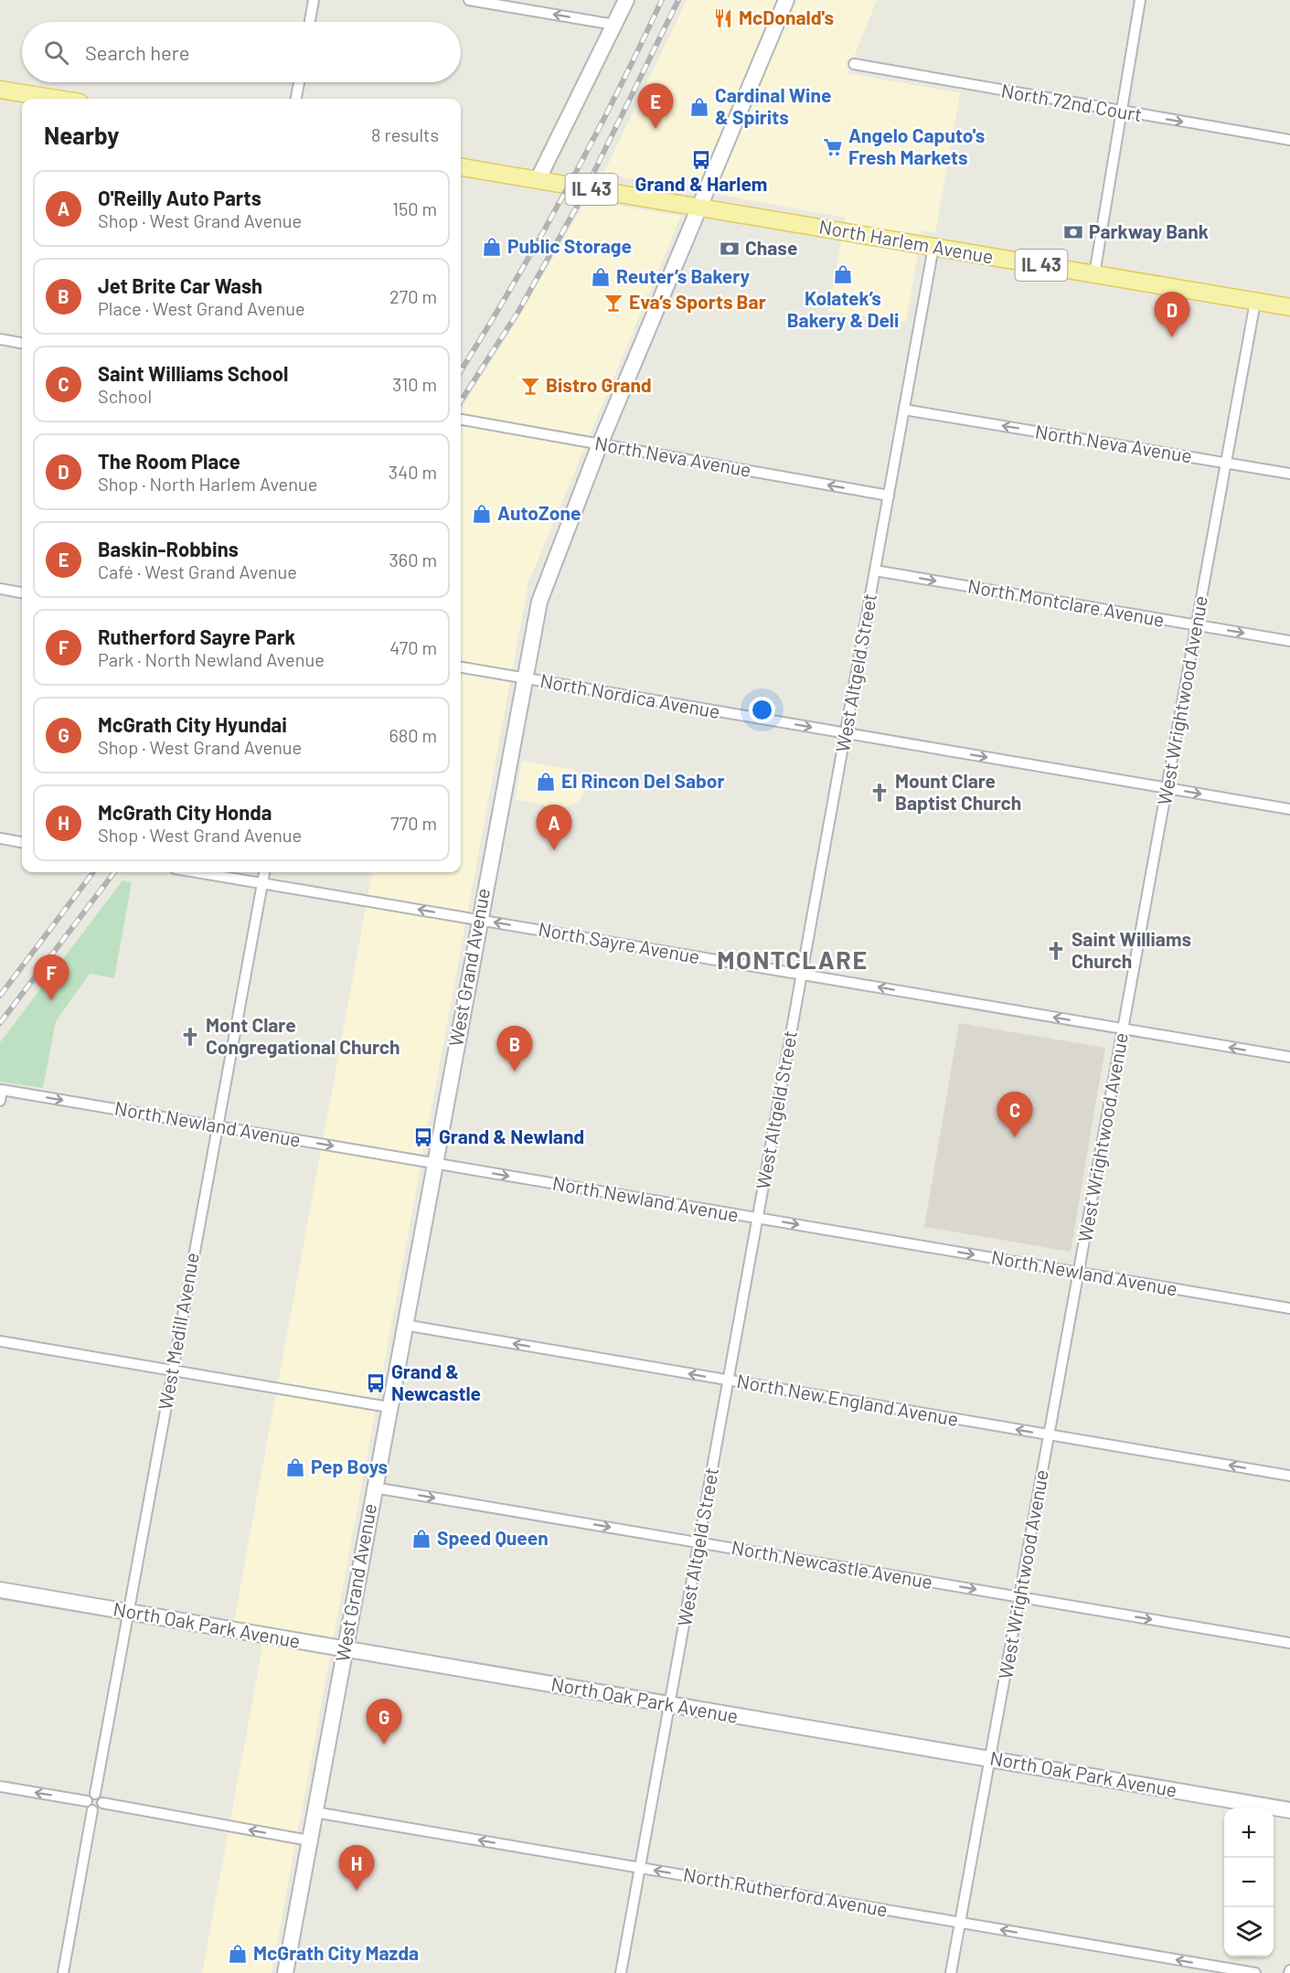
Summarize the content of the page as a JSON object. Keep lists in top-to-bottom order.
{
  "streets": {
    "main road": [
      "IL 43",
      "North Harlem Avenue",
      "West Grand Avenue",
      "North Oak Park Avenue"
    ],
    "street": [
      "North 72nd Court",
      "North Neva Avenue",
      "North Montclare Avenue",
      "West Altgeld Street",
      "North Nordica Avenue",
      "West Wrightwood Avenue",
      "North Sayre Avenue",
      "North Newland Avenue",
      "West Medill Avenue",
      "North New England Avenue",
      "North Newcastle Avenue",
      "North Rutherford Avenue"
    ]
  },
  "crossings": [
    ["North Harlem Avenue", "West Altgeld Street"],
    ["North Harlem Avenue", "West Wrightwood Avenue"],
    ["North Harlem Avenue", "West Grand Avenue"],
    ["North Neva Avenue", "West Altgeld Street"],
    ["North Neva Avenue", "West Wrightwood Avenue"],
    ["North Neva Avenue", "West Grand Avenue"],
    ["North Montclare Avenue", "West Altgeld Street"],
    ["North Montclare Avenue", "West Wrightwood Avenue"],
    ["West Altgeld Street", "North Nordica Avenue"],
    ["West Altgeld Street", "North Sayre Avenue"],
    ["West Altgeld Street", "North Newland Avenue"],
    ["West Altgeld Street", "North New England Avenue"],
    ["West Altgeld Street", "North Newcastle Avenue"],
    ["West Altgeld Street", "North Oak Park Avenue"],
    ["West Altgeld Street", "North Rutherford Avenue"],
    ["North Nordica Avenue", "West Wrightwood Avenue"],
    ["North Nordica Avenue", "West Grand Avenue"],
    ["West Wrightwood Avenue", "North Sayre Avenue"],
    ["West Wrightwood Avenue", "North Newland Avenue"],
    ["West Wrightwood Avenue", "North New England Avenue"],
    ["West Wrightwood Avenue", "North Newcastle Avenue"],
    ["West Wrightwood Avenue", "North Oak Park Avenue"],
    ["West Wrightwood Avenue", "North Rutherford Avenue"],
    ["North Sayre Avenue", "West Grand Avenue"],
    ["North Sayre Avenue", "West Medill Avenue"],
    ["West Grand Avenue", "North Newland Avenue"],
    ["West Grand Avenue", "North New England Avenue"],
    ["West Grand Avenue", "North Newcastle Avenue"],
    ["West Grand Avenue", "North Oak Park Avenue"],
    ["West Grand Avenue", "North Rutherford Avenue"],
    ["North Newland Avenue", "West Medill Avenue"],
    ["West Medill Avenue", "North Oak Park Avenue"]
  ],
  "one_way": [
    "North 72nd Court",
    "North Neva Avenue",
    "North Montclare Avenue",
    "North Nordica Avenue",
    "North Sayre Avenue",
    "North Newland Avenue",
    "North New England Avenue",
    "North Newcastle Avenue",
    "North Rutherford Avenue"
  ],
  "districts": ["MONTCLARE"],
  "places": {
    "restaurant": ["McDonald's"],
    "shop": [
      "Cardinal Wine & Spirits",
      "Public Storage",
      "Kolatek’s Bakery & Deli",
      "Reuter’s Bakery",
      "AutoZone",
      "El Rincon Del Sabor",
      "Pep Boys",
      "Speed Queen",
      "McGrath City Mazda"
    ],
    "supermarket": ["Angelo Caputo's Fresh Markets"],
    "bus stop": ["Grand & Harlem", "Grand & Newland", "Grand & Newcastle"],
    "bank": ["Parkway Bank", "Chase"],
    "bar": ["Eva’s Sports Bar", "Bistro Grand"],
    "church": ["Mount Clare Baptist Church", "Saint Williams Church", "Mont Clare Congregational Church"]
  },
  "page": {
    "search": "Search here",
    "pins": [
      "E",
      "D",
      "A",
      "F",
      "B",
      "C",
      "G",
      "H"
    ],
    "heading": ["Nearby", "8 results"],
    "list": [
      {
        "mark": "A",
        "name": "O'Reilly Auto Parts",
        "note": "Shop · West Grand Avenue",
        "value": "150 m"
      },
      {
        "mark": "B",
        "name": "Jet Brite Car Wash",
        "note": "Place · West Grand Avenue",
        "value": "270 m"
      },
      {
        "mark": "C",
        "name": "Saint Williams School",
        "note": "School",
        "value": "310 m"
      },
      {
        "mark": "D",
        "name": "The Room Place",
        "note": "Shop · North Harlem Avenue",
        "value": "340 m"
      },
      {
        "mark": "E",
        "name": "Baskin-Robbins",
        "note": "Café · West Grand Avenue",
        "value": "360 m"
      },
      {
        "mark": "F",
        "name": "Rutherford Sayre Park",
        "note": "Park · North Newland Avenue",
        "value": "470 m"
      },
      {
        "mark": "G",
        "name": "McGrath City Hyundai",
        "note": "Shop · West Grand Avenue",
        "value": "680 m"
      },
      {
        "mark": "H",
        "name": "McGrath City Honda",
        "note": "Shop · West Grand Avenue",
        "value": "770 m"
      }
    ],
    "map_buttons": ["+", "−"]
  }
}
